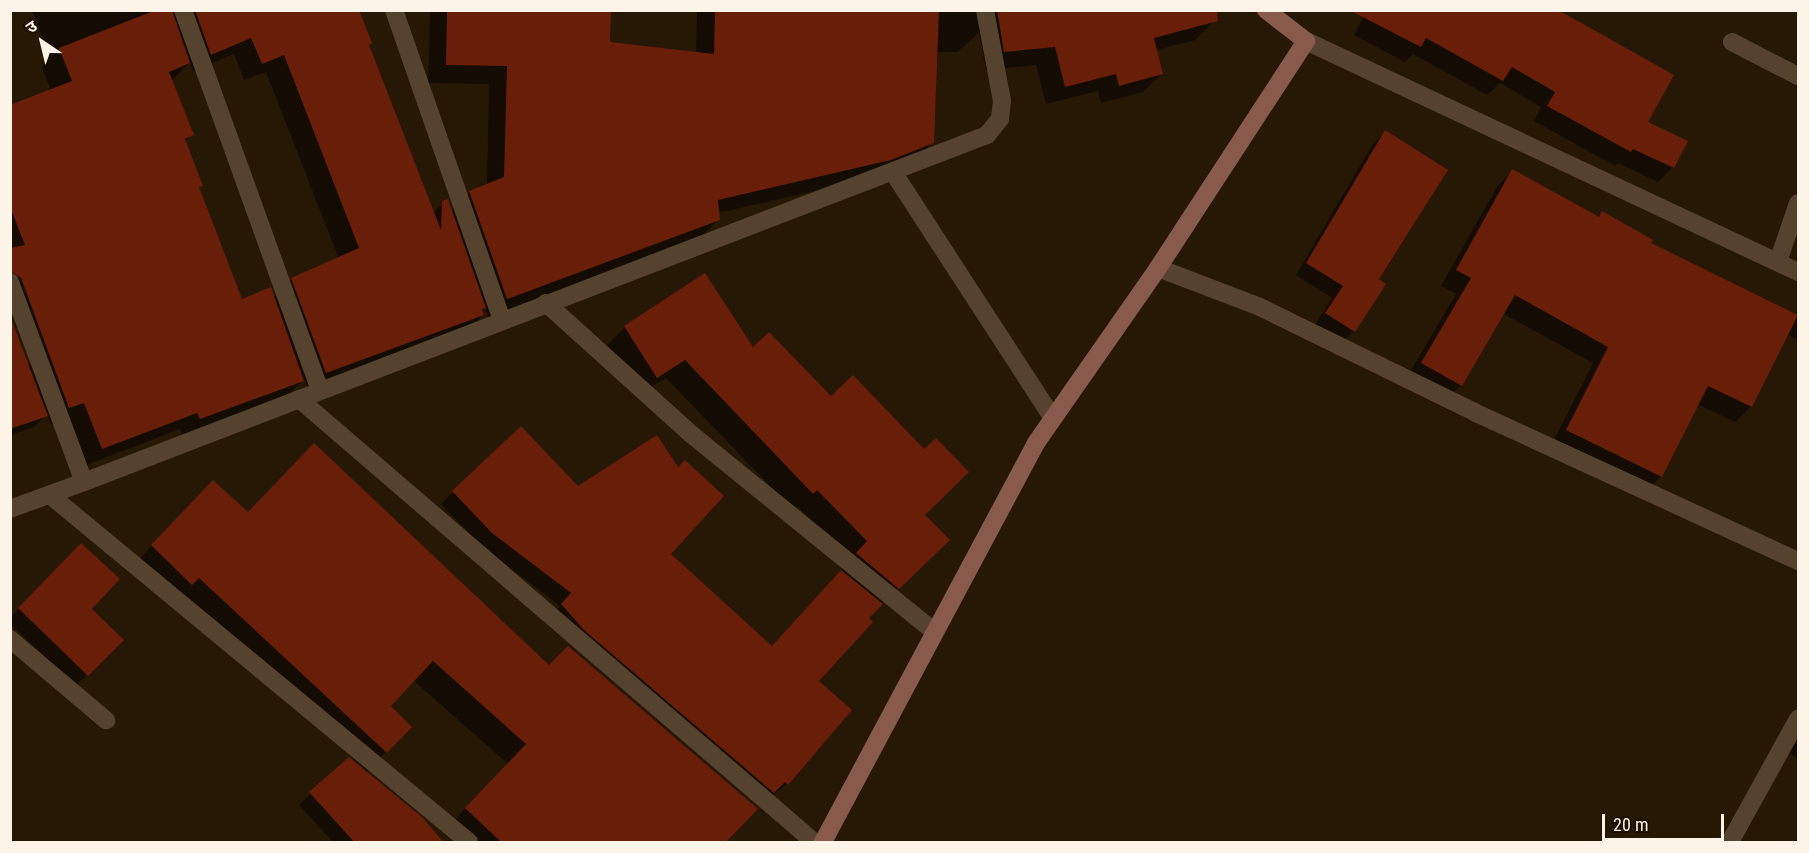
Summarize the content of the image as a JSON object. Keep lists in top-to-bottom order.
{
  "scale_bar": "20 m",
  "north": "top left"
}
